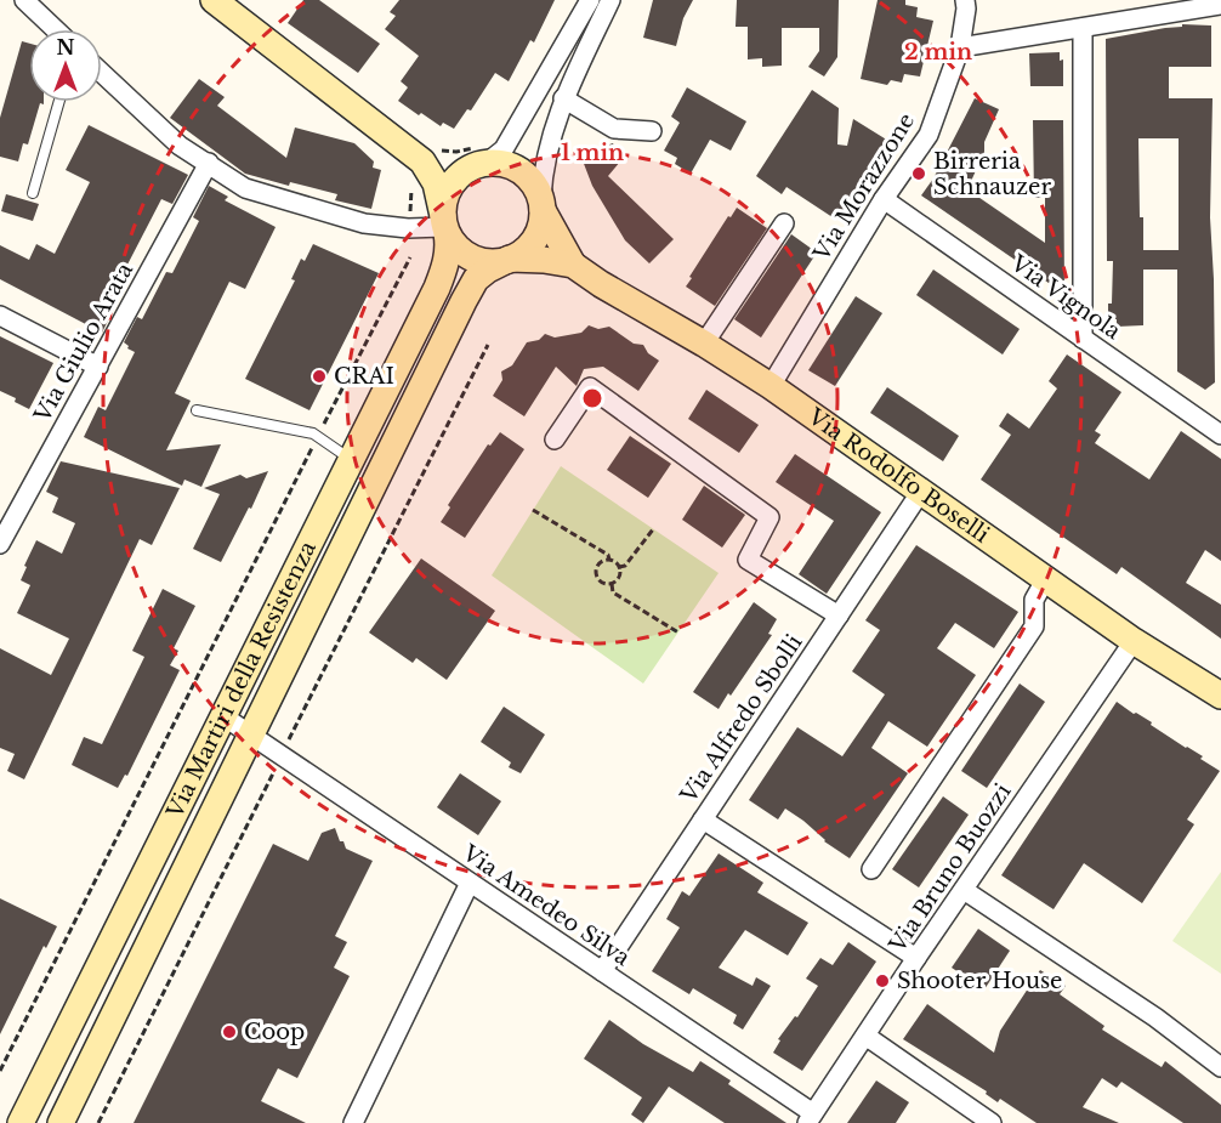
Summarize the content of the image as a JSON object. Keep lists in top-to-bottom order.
{
  "streets": {
    "street": [
      "Via Morazzone",
      "Via Vignola",
      "Via Giulio Arata",
      "Via Rodolfo Boselli",
      "Via Martiri della Resistenza",
      "Via Alfredo Sbolli",
      "Via Bruno Buozzi",
      "Via Amedeo Silva"
    ]
  },
  "crossings": [
    ["Via Morazzone", "Via Vignola"],
    ["Via Morazzone", "Via Rodolfo Boselli"],
    ["Via Rodolfo Boselli", "Via Martiri della Resistenza"],
    ["Via Rodolfo Boselli", "Via Alfredo Sbolli"],
    ["Via Rodolfo Boselli", "Via Bruno Buozzi"],
    ["Via Martiri della Resistenza", "Via Amedeo Silva"],
    ["Via Alfredo Sbolli", "Via Amedeo Silva"],
    ["Via Bruno Buozzi", "Via Amedeo Silva"]
  ],
  "places": [
    "Birreria Schnauzer",
    "CRAI",
    "Shooter House",
    "Coop"
  ],
  "north": "top",
  "rings": ["2 min", "1 min"]
}
